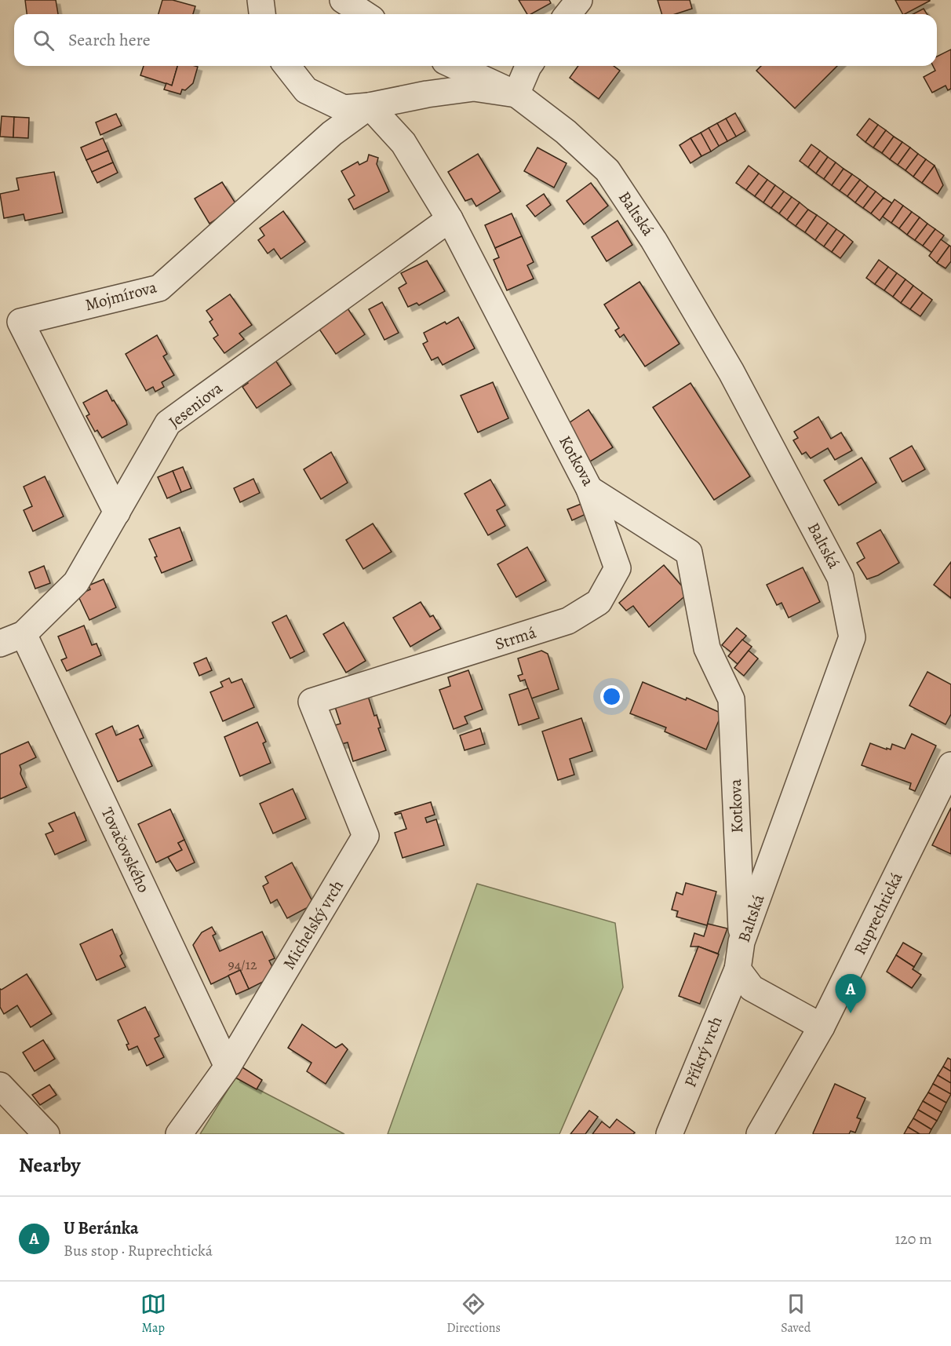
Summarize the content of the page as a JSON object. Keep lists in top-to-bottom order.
{
  "streets": {
    "street": [
      "Baltská",
      "Mojmírova",
      "Jeseniova",
      "Kotkova",
      "Strmá",
      "Tovačovského",
      "Ruprechtická",
      "Michelský vrch",
      "Příkrý vrch"
    ]
  },
  "crossings": [
    ["Baltská", "Mojmírova"],
    ["Baltská", "Kotkova"],
    ["Baltská", "Příkrý vrch"],
    ["Mojmírova", "Jeseniova"],
    ["Mojmírova", "Kotkova"],
    ["Jeseniova", "Kotkova"],
    ["Jeseniova", "Tovačovského"],
    ["Kotkova", "Strmá"],
    ["Strmá", "Michelský vrch"],
    ["Tovačovského", "Michelský vrch"]
  ],
  "house_numbers": ["94/12"],
  "page": {
    "search": "Search here",
    "pins": "A",
    "heading": "Nearby",
    "list": [
      {
        "mark": "A",
        "name": "U Beránka",
        "note": "Bus stop · Ruprechtická",
        "value": "120 m"
      }
    ],
    "nav": ["Map", "Directions", "Saved"]
  }
}
